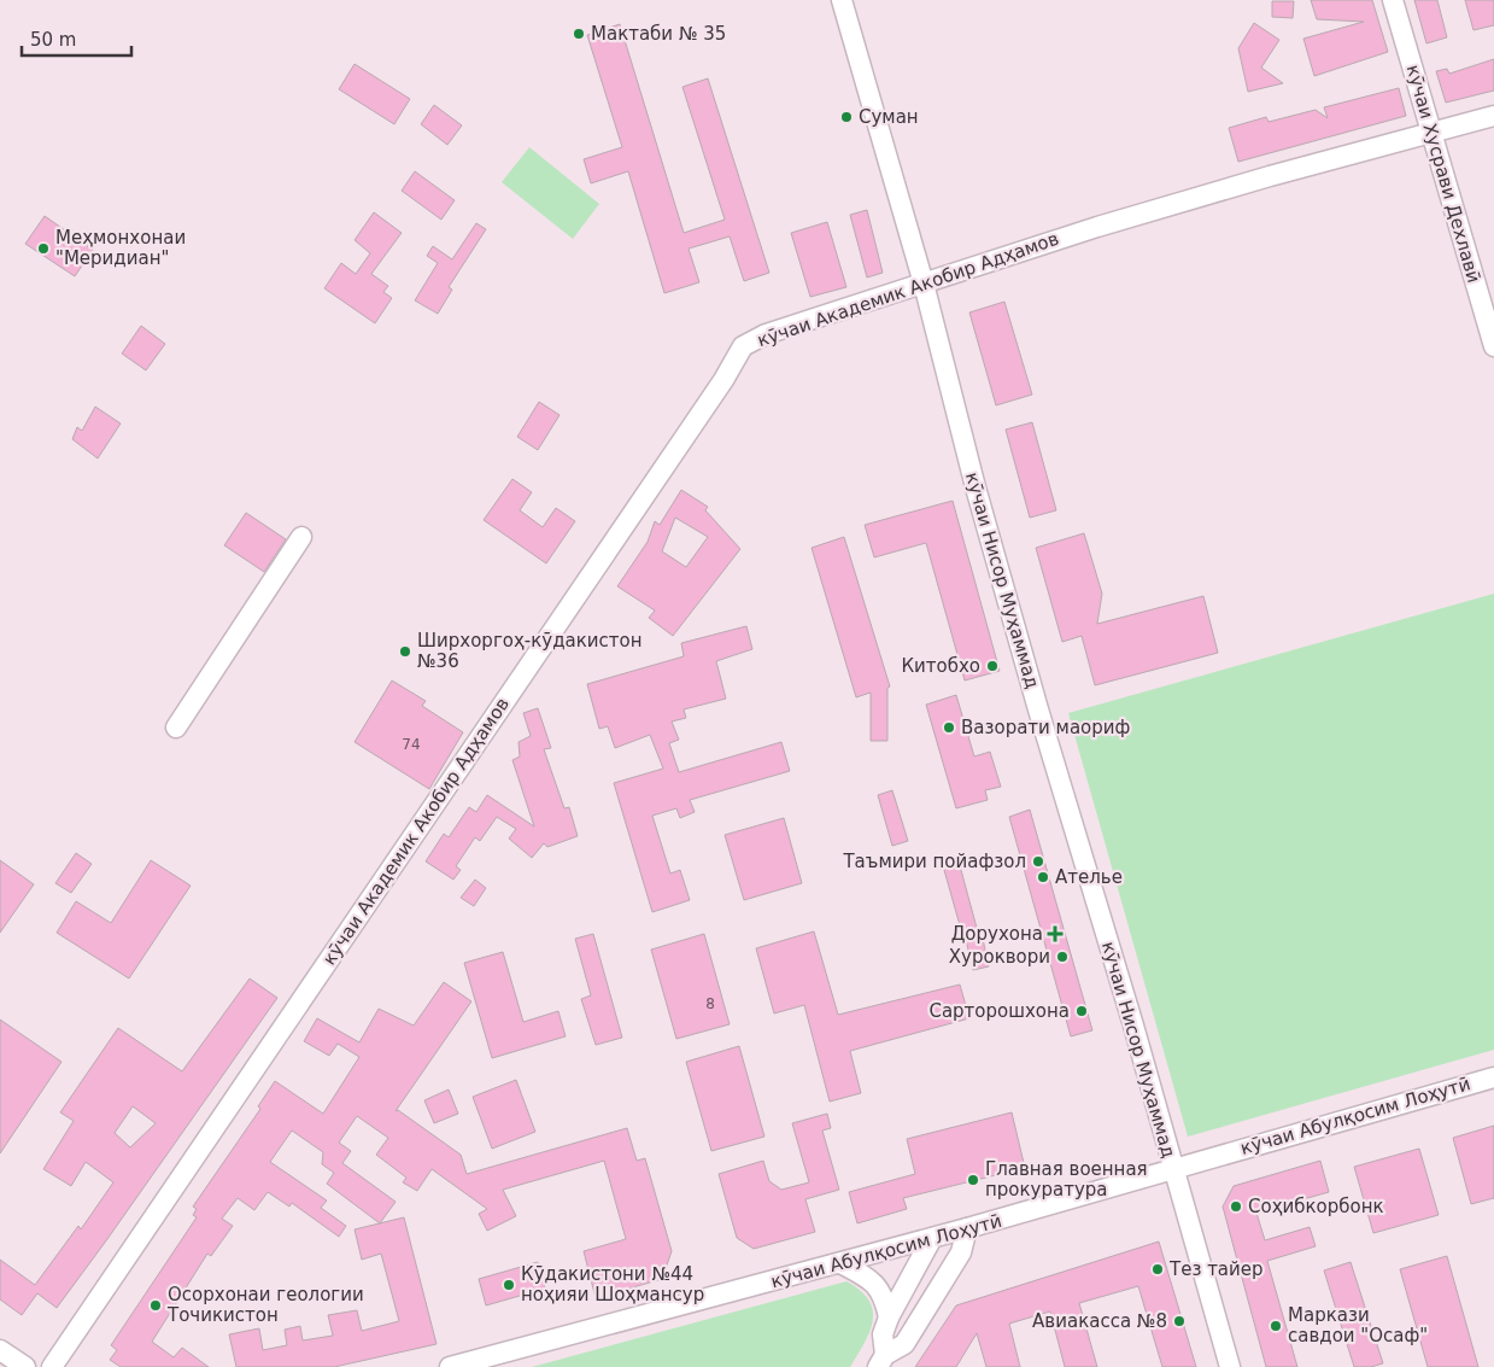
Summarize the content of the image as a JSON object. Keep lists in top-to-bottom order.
{
  "streets": {
    "street": [
      "кӯчаи Хусрави Дехлавӣ",
      "кӯчаи Академик Акобир Адҳамов",
      "кӯчаи Нисор Муҳаммад",
      "кӯчаи Абулқосим Лоҳутӣ"
    ]
  },
  "crossings": [
    ["кӯчаи Хусрави Дехлавӣ", "кӯчаи Академик Акобир Адҳамов"],
    ["кӯчаи Академик Акобир Адҳамов", "кӯчаи Нисор Муҳаммад"],
    ["кӯчаи Нисор Муҳаммад", "кӯчаи Абулқосим Лоҳутӣ"]
  ],
  "places": {
    "other": [
      "Мактаби № 35",
      "Суман",
      "Меҳмонхонаи \"Меридиан\"",
      "Ширхоргоҳ-кӯдакистон №36",
      "Китобхо",
      "Вазорати маориф",
      "Таъмири пойафзол",
      "Ателье",
      "Хуроквори",
      "Сарторошхона",
      "Главная военная прокуратура",
      "Соҳибкорбонк",
      "Тез тайер",
      "Кӯдакистони №44 ноҳияи Шоҳмансур",
      "Осорхонаи геологии Точикистон",
      "Авиакасса №8",
      "Маркази савдои \"Осаф\""
    ],
    "health": ["Дорухона"]
  },
  "house_numbers": ["74", "8"],
  "scale_bar": "50 m"
}
